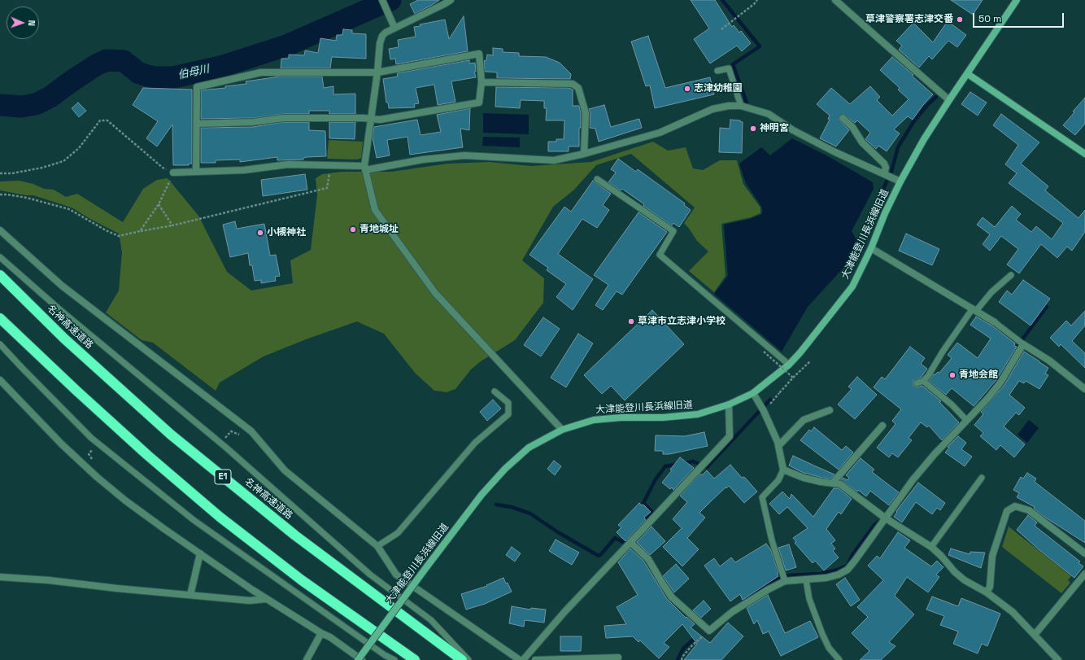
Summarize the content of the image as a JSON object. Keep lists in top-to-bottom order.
{
  "streets": {
    "highway": ["名神高速道路", "E1"],
    "street": ["大津能登川長浜線旧道"]
  },
  "water": ["伯母川"],
  "places": [
    "草津警察署志津交番",
    "志津幼稚園",
    "神明宮",
    "青地城址",
    "小槻神社",
    "草津市立志津小学校",
    "青地会館"
  ],
  "scale_bar": "50 m",
  "north": "right"
}
